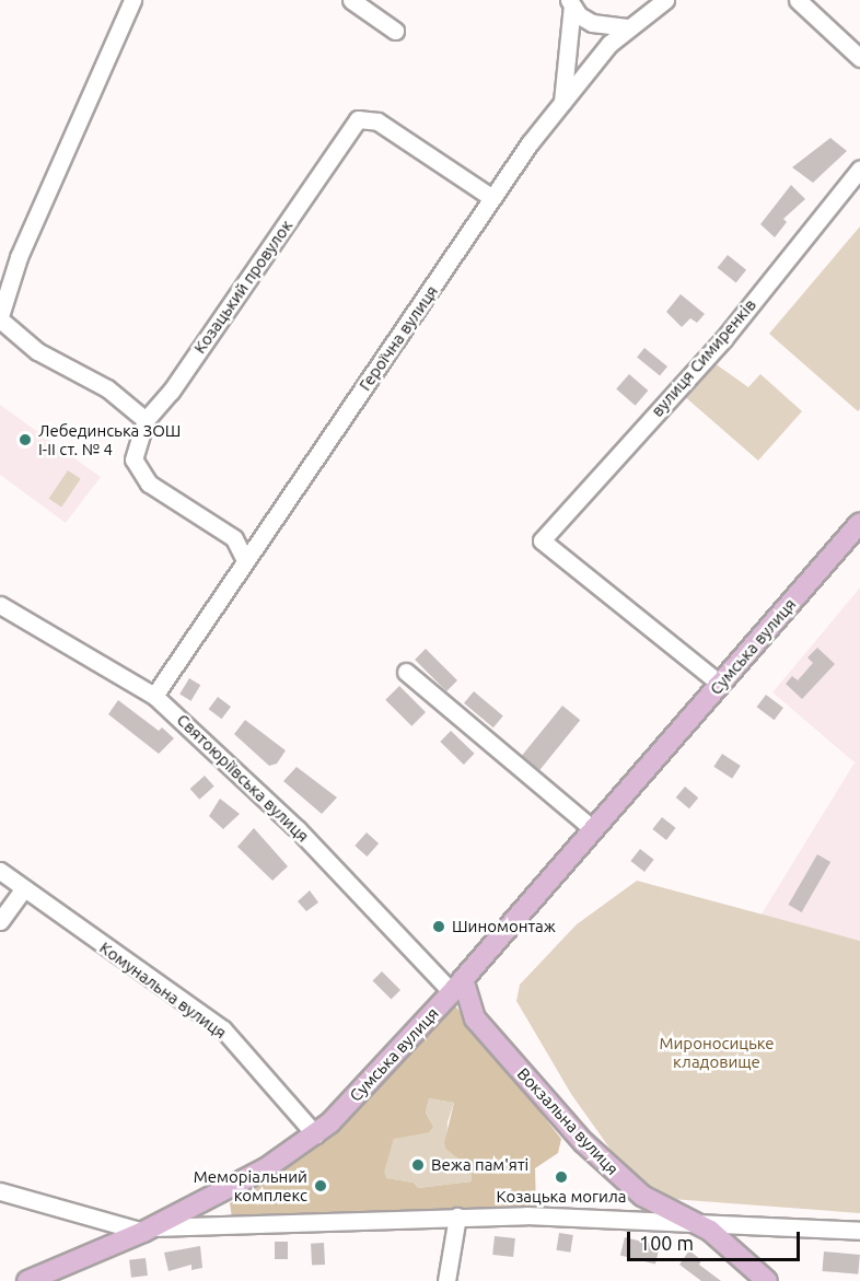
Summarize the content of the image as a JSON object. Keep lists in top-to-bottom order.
{
  "streets": {
    "main road": ["Сумська вулиця", "Вокзальна вулиця"],
    "street": [
      "Козацький провулок",
      "Героїчна вулиця",
      "вулиця Симиренків",
      "Святоюріївська вулиця",
      "Комунальна вулиця"
    ]
  },
  "crossings": [
    ["Козацький провулок", "Героїчна вулиця"],
    ["Героїчна вулиця", "Святоюріївська вулиця"],
    ["вулиця Симиренків", "Сумська вулиця"],
    ["Сумська вулиця", "Святоюріївська вулиця"],
    ["Сумська вулиця", "Комунальна вулиця"],
    ["Сумська вулиця", "Вокзальна вулиця"],
    ["Святоюріївська вулиця", "Вокзальна вулиця"]
  ],
  "parks": ["Мироносицьке кладовище"],
  "places": [
    "Лебединська ЗОШ І-ІІ ст. № 4",
    "Шиномонтаж",
    "Вежа пам'яті",
    "Козацька могила",
    "Меморіальний комплекс"
  ],
  "scale_bar": "100 m"
}
